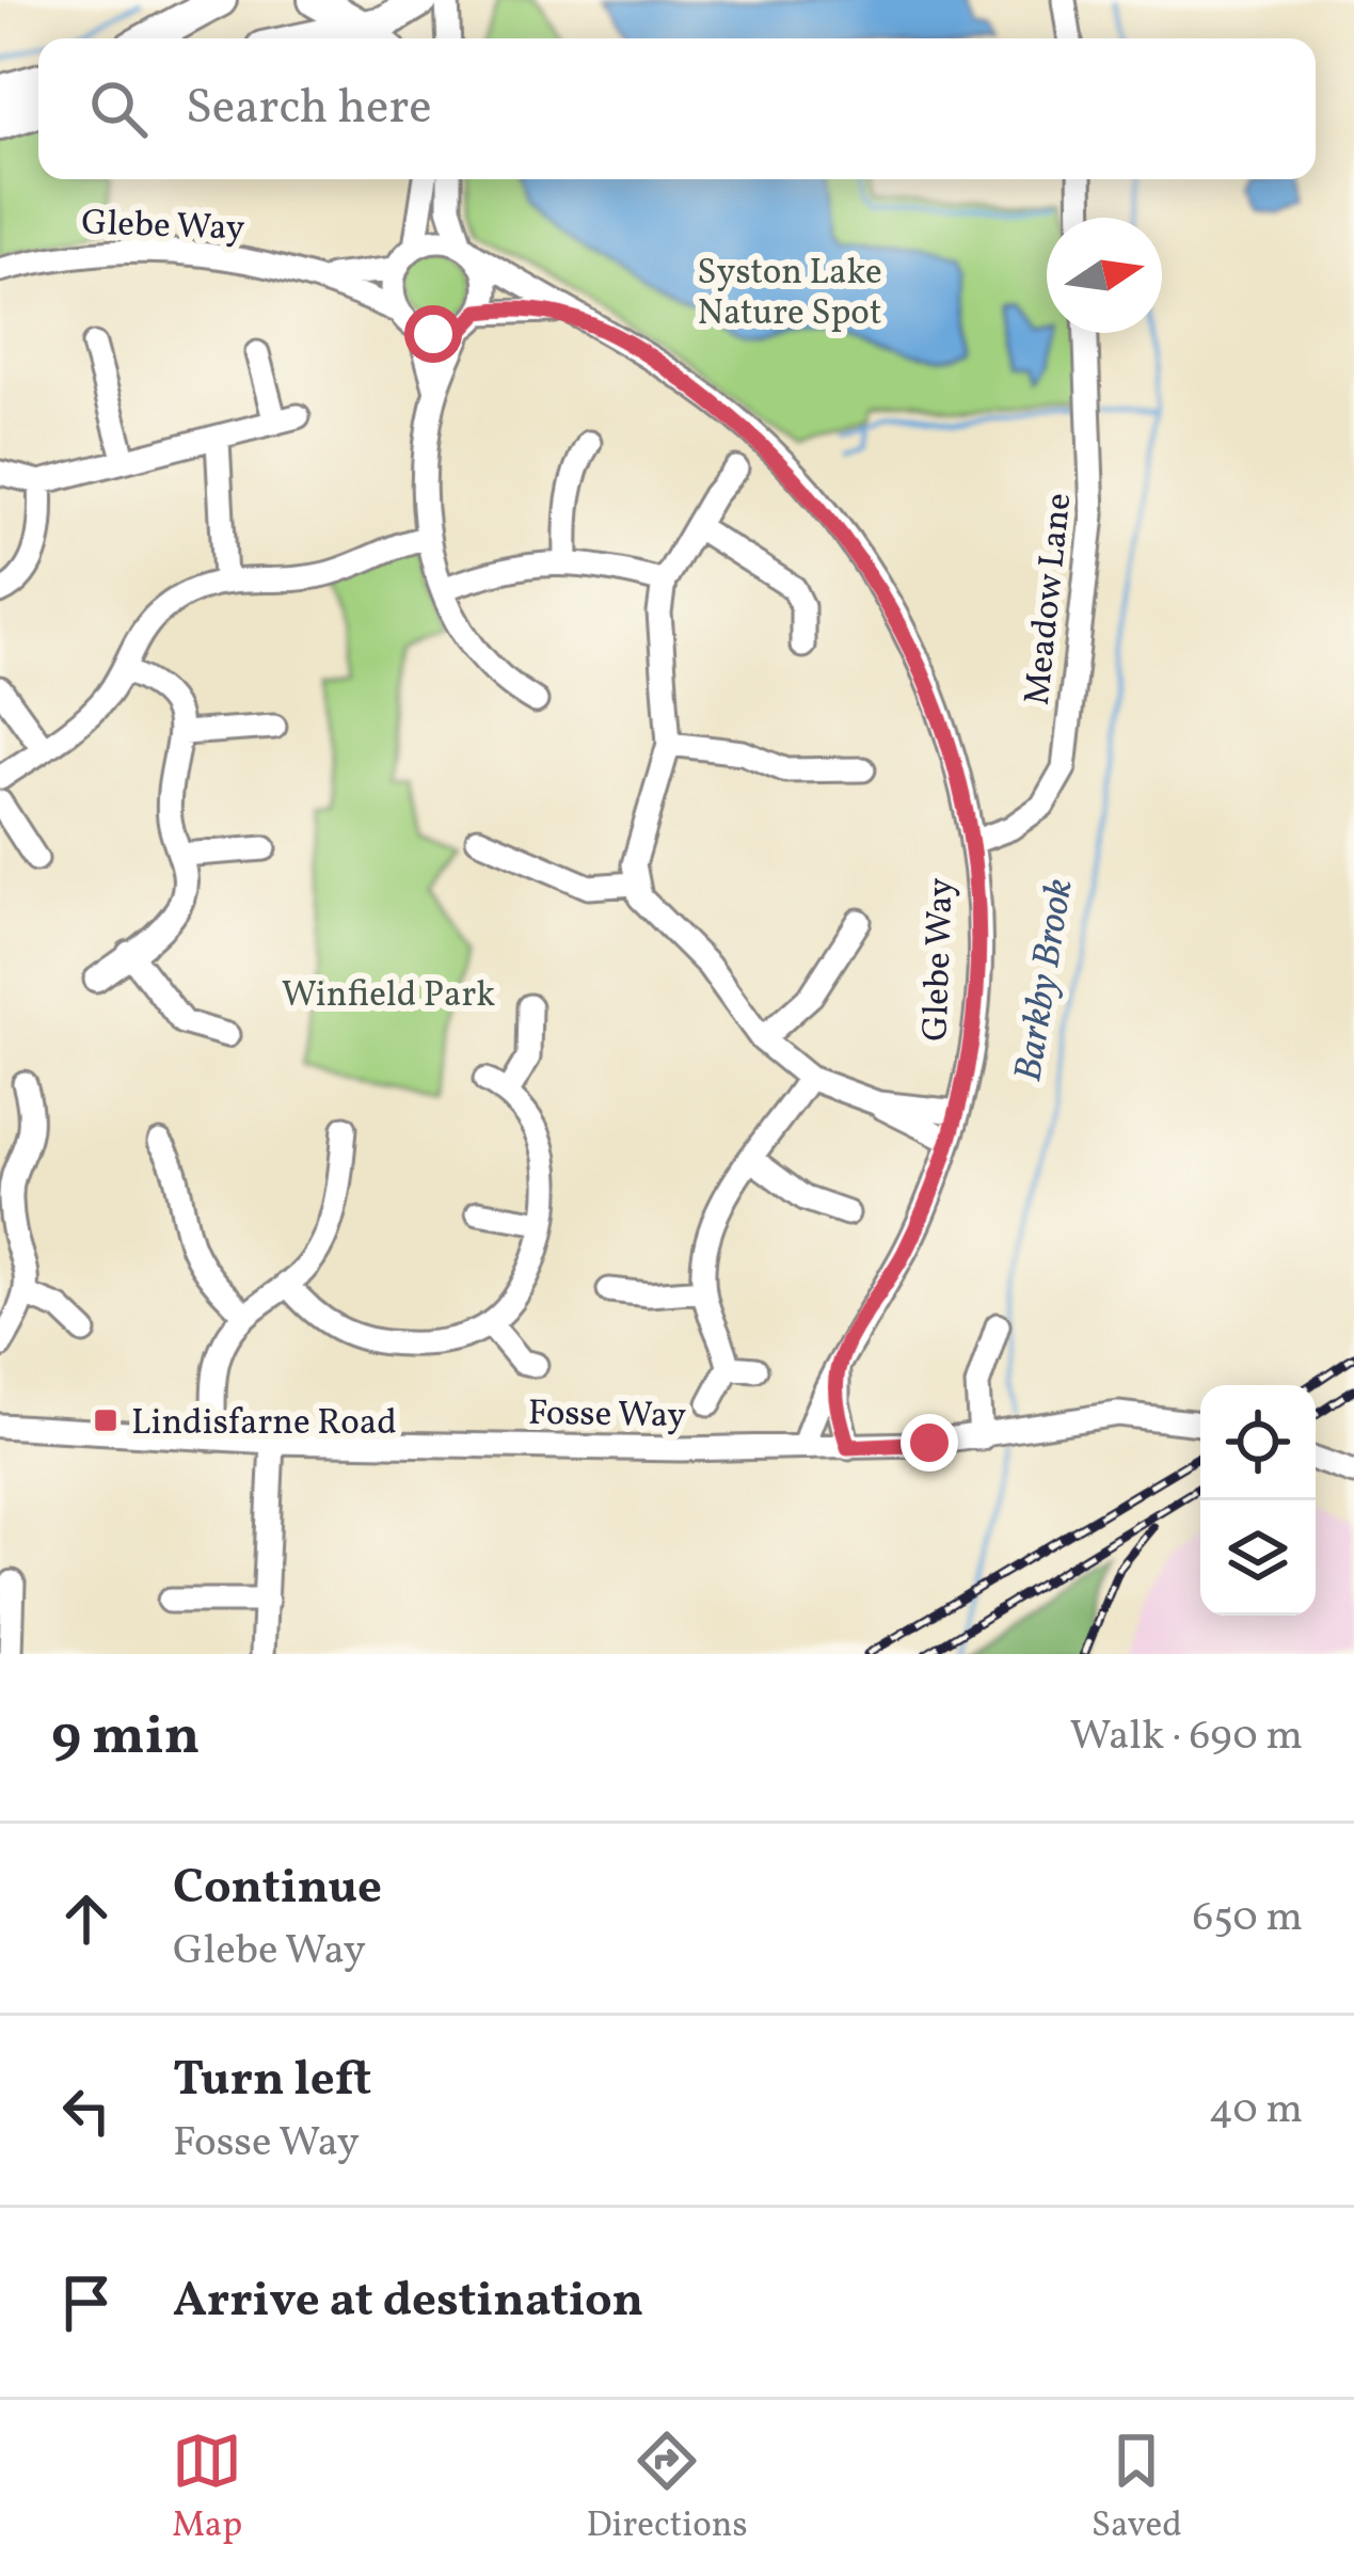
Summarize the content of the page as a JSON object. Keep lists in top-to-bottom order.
{
  "streets": {
    "street": ["Glebe Way", "Meadow Lane", "Fosse Way"]
  },
  "crossings": [
    ["Glebe Way", "Meadow Lane"],
    ["Glebe Way", "Fosse Way"]
  ],
  "water": ["Barkby Brook"],
  "parks": ["Syston Lake Nature Spot", "Winfield Park"],
  "places": {
    "transit": ["Lindisfarne Road"]
  },
  "north": "right",
  "page": {
    "search": "Search here",
    "heading": ["9 min", "Walk · 690 m"],
    "list": [
      ["Continue", "Glebe Way", "650 m"],
      ["Turn left", "Fosse Way", "40 m"],
      "Arrive at destination"
    ],
    "nav": ["Map", "Directions", "Saved"]
  }
}
